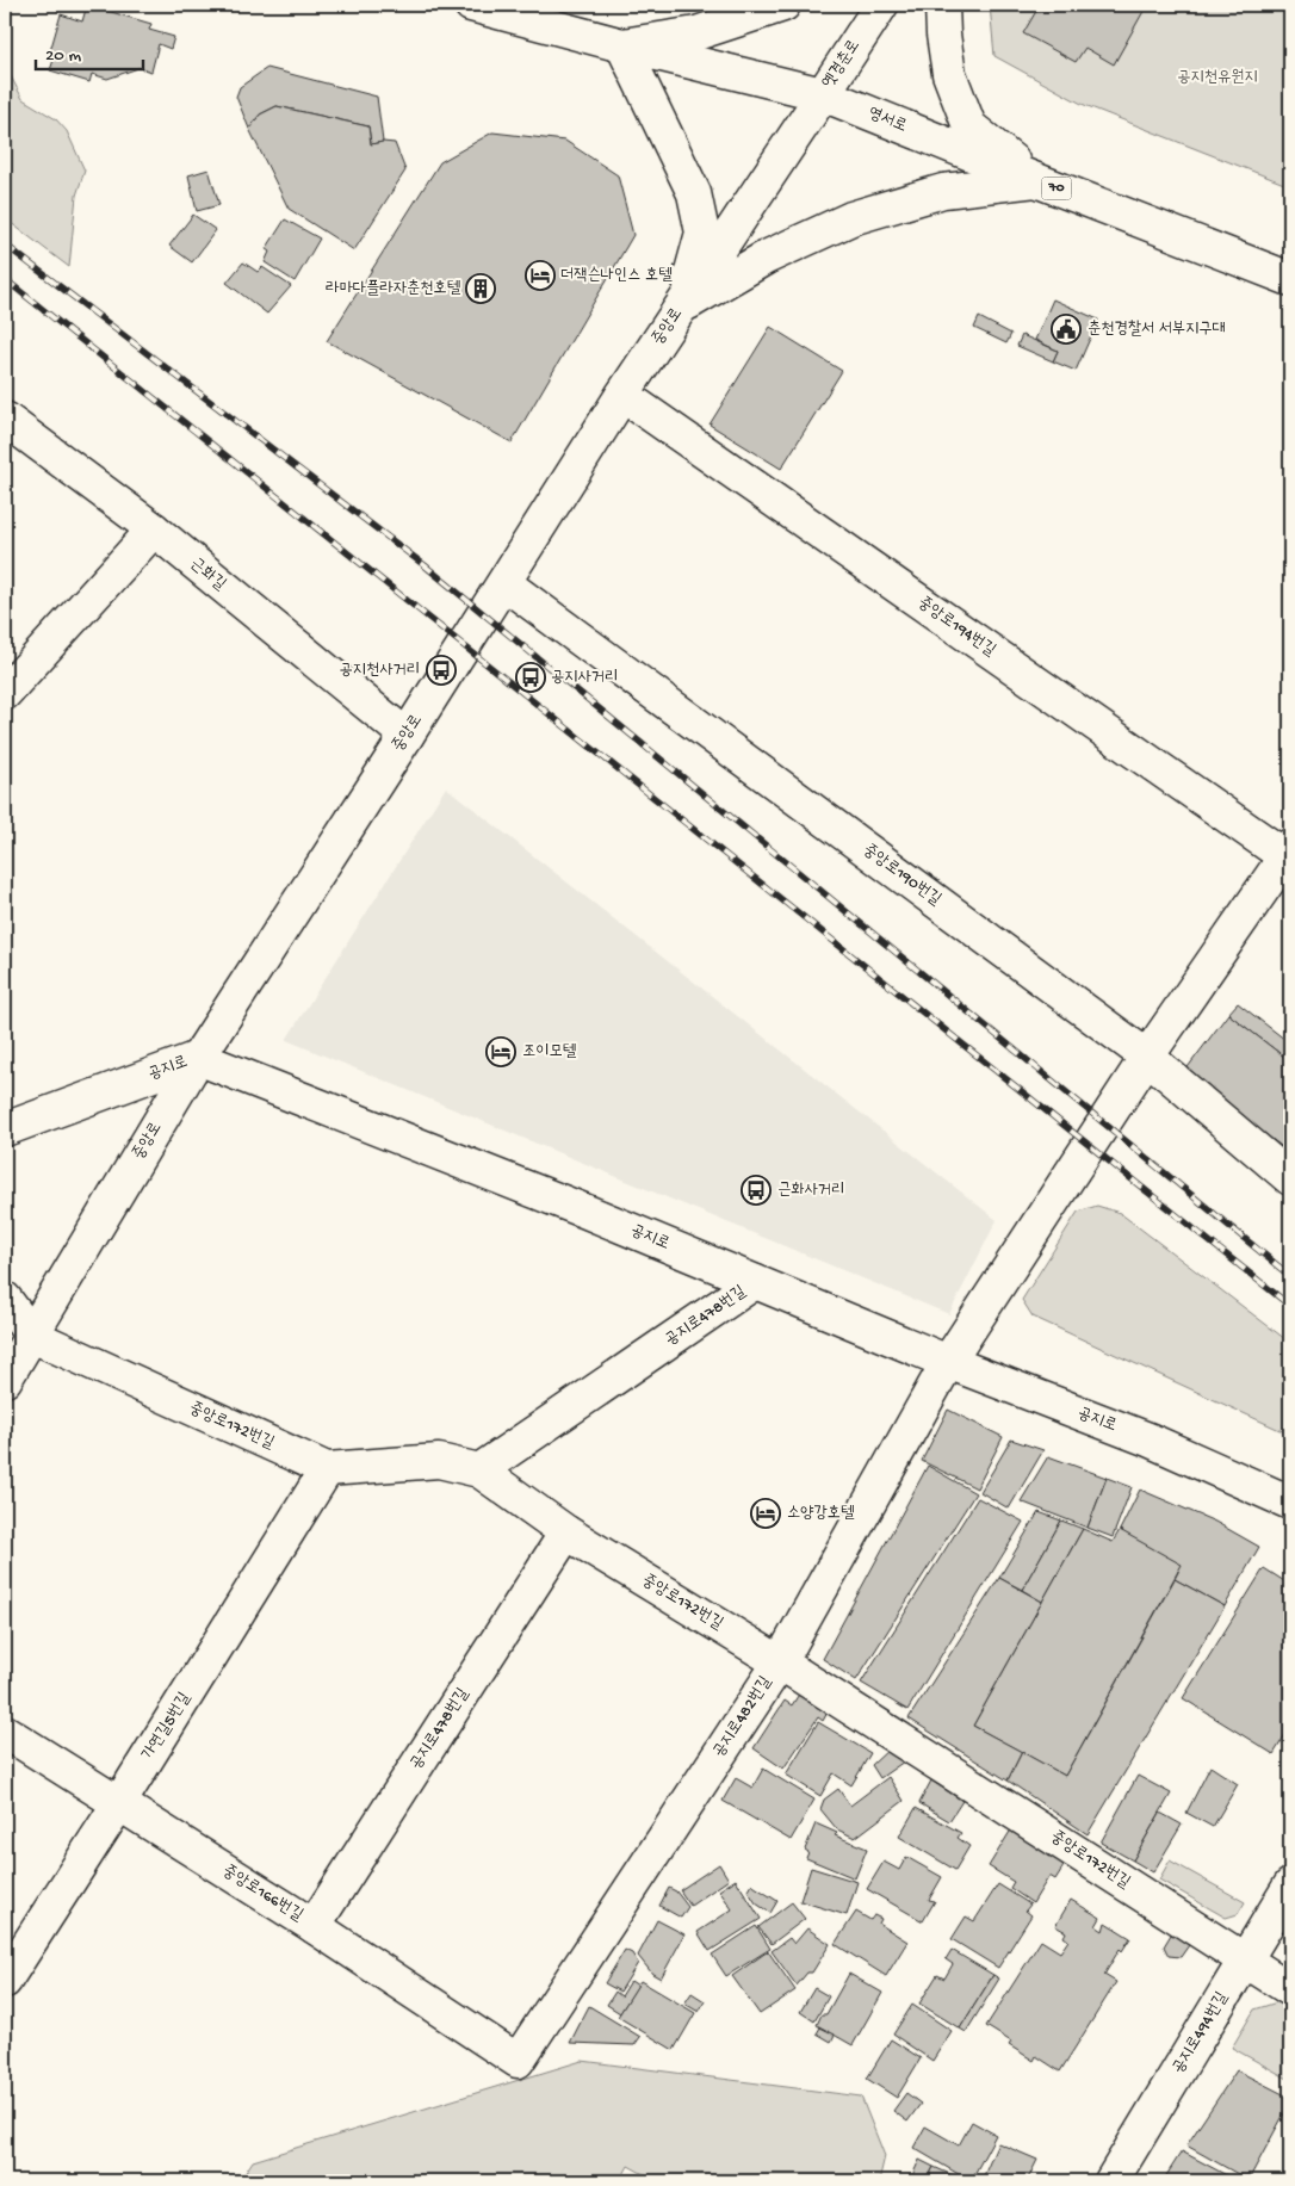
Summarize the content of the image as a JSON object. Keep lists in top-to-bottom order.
{
  "streets": {
    "street": [
      "옛경춘로",
      "영서로",
      "70",
      "중앙로",
      "근화길",
      "중앙로194번길",
      "중앙로190번길",
      "공지로",
      "공지로478번길",
      "중앙로172번길",
      "공지로482번길",
      "가연길5번길",
      "중앙로166번길",
      "공지로494번길"
    ]
  },
  "crossings": [
    ["옛경춘로", "영서로"],
    ["옛경춘로", "중앙로"],
    ["영서로", "중앙로"],
    ["중앙로", "근화길"],
    ["중앙로", "중앙로194번길"],
    ["중앙로", "중앙로190번길"],
    ["중앙로", "공지로"],
    ["중앙로", "중앙로172번길"],
    ["중앙로194번길", "공지로482번길"],
    ["중앙로190번길", "공지로482번길"],
    ["공지로", "공지로478번길"],
    ["공지로", "공지로482번길"],
    ["공지로478번길", "중앙로172번길"],
    ["공지로478번길", "중앙로166번길"],
    ["중앙로172번길", "공지로482번길"],
    ["중앙로172번길", "가연길5번길"],
    ["중앙로172번길", "공지로494번길"],
    ["공지로482번길", "중앙로166번길"],
    ["가연길5번길", "중앙로166번길"]
  ],
  "parks": ["공지천유원지"],
  "places": {
    "hotel": ["더잭슨나인스 호텔", "조이모텔", "소양강호텔"],
    "building": ["라마다플라자춘천호텔"],
    "public building": ["춘천경찰서 서부지구대"],
    "bus stop": ["공지천사거리", "공지사거리", "근화사거리"]
  },
  "scale_bar": "20 m"
}
